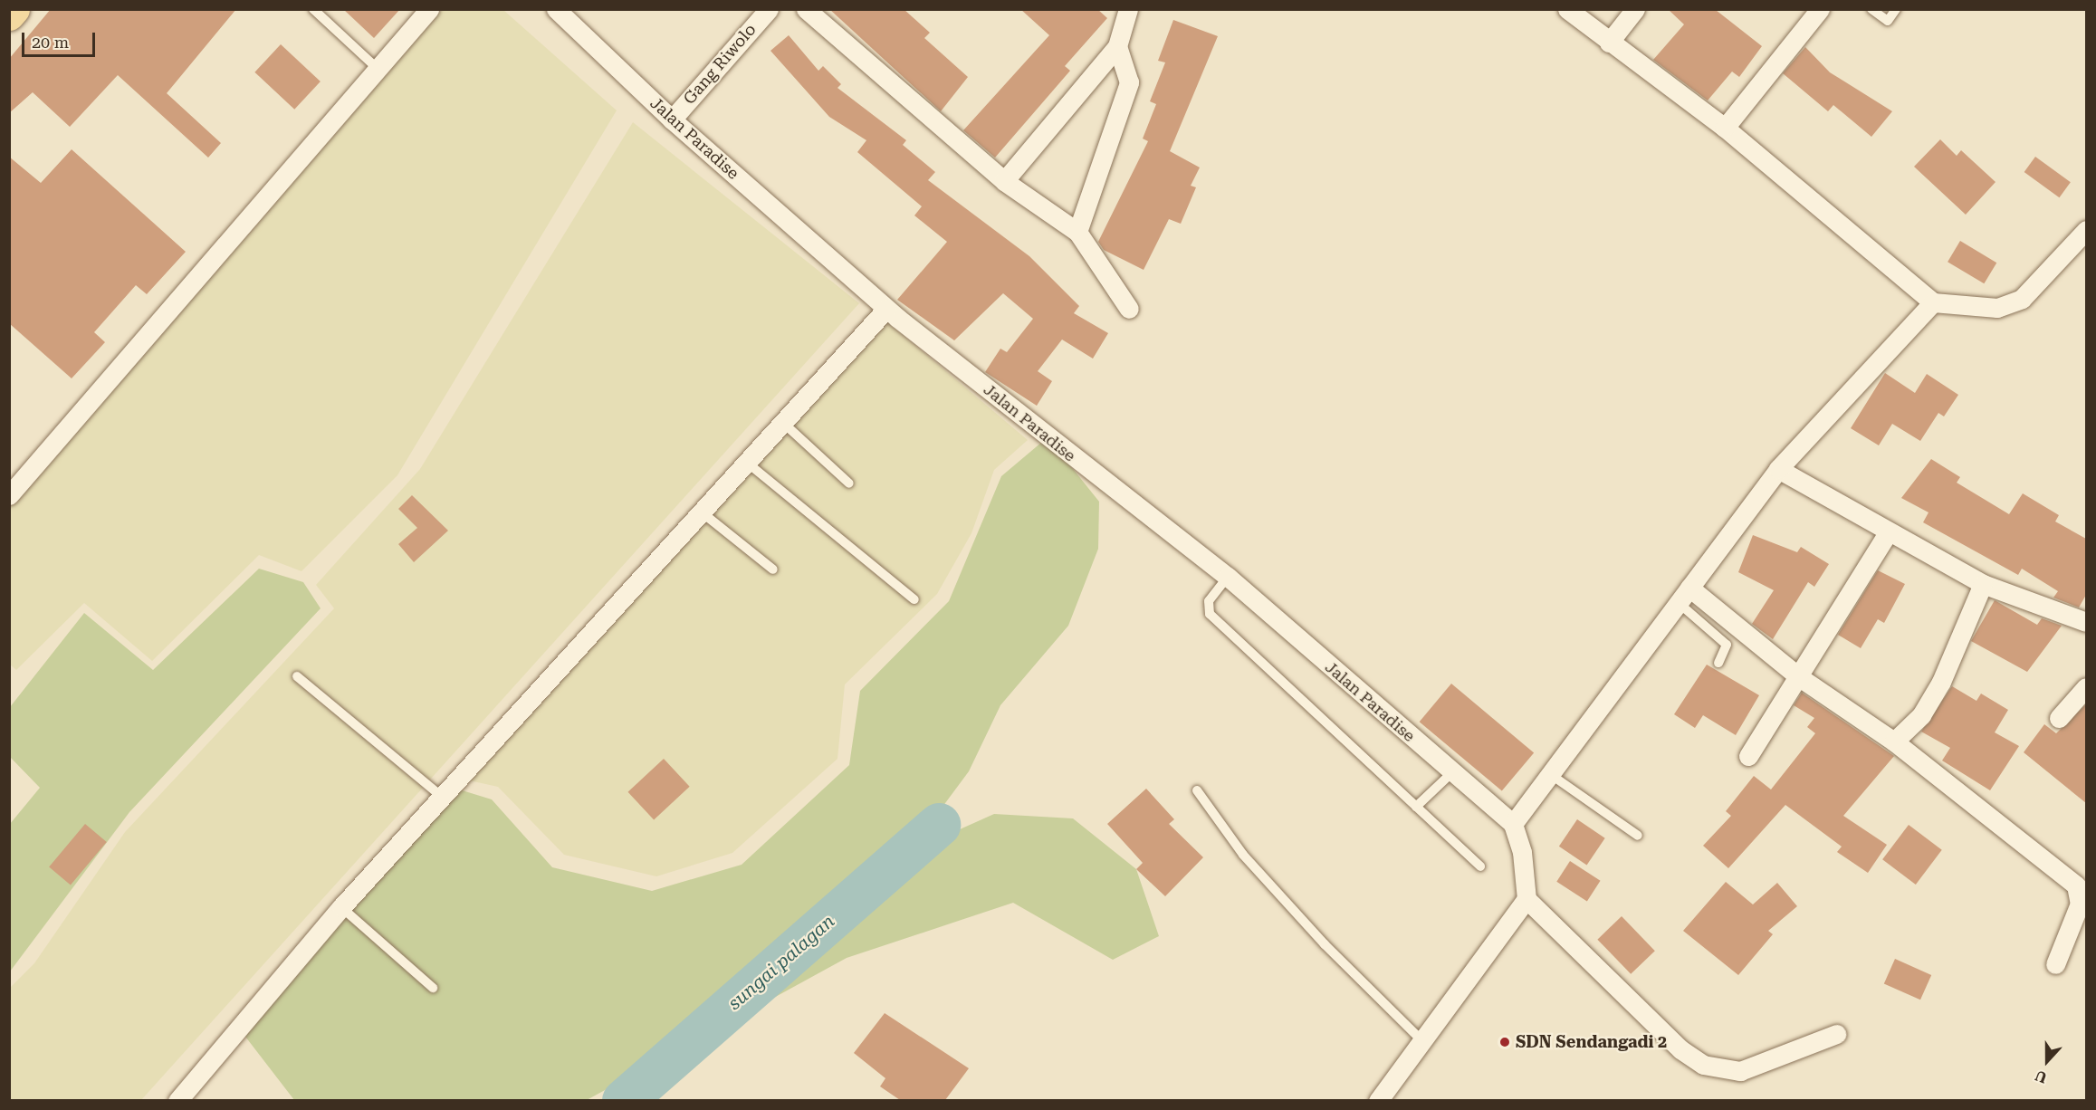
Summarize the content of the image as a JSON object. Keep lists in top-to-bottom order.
{
  "streets": {
    "street": ["Gang Riwolo", "Jalan Paradise"]
  },
  "crossings": [
    ["Gang Riwolo", "Jalan Paradise"]
  ],
  "water": ["sungai palagan"],
  "places": ["SDN Sendangadi 2"],
  "scale_bar": "20 m",
  "north": "bottom"
}
